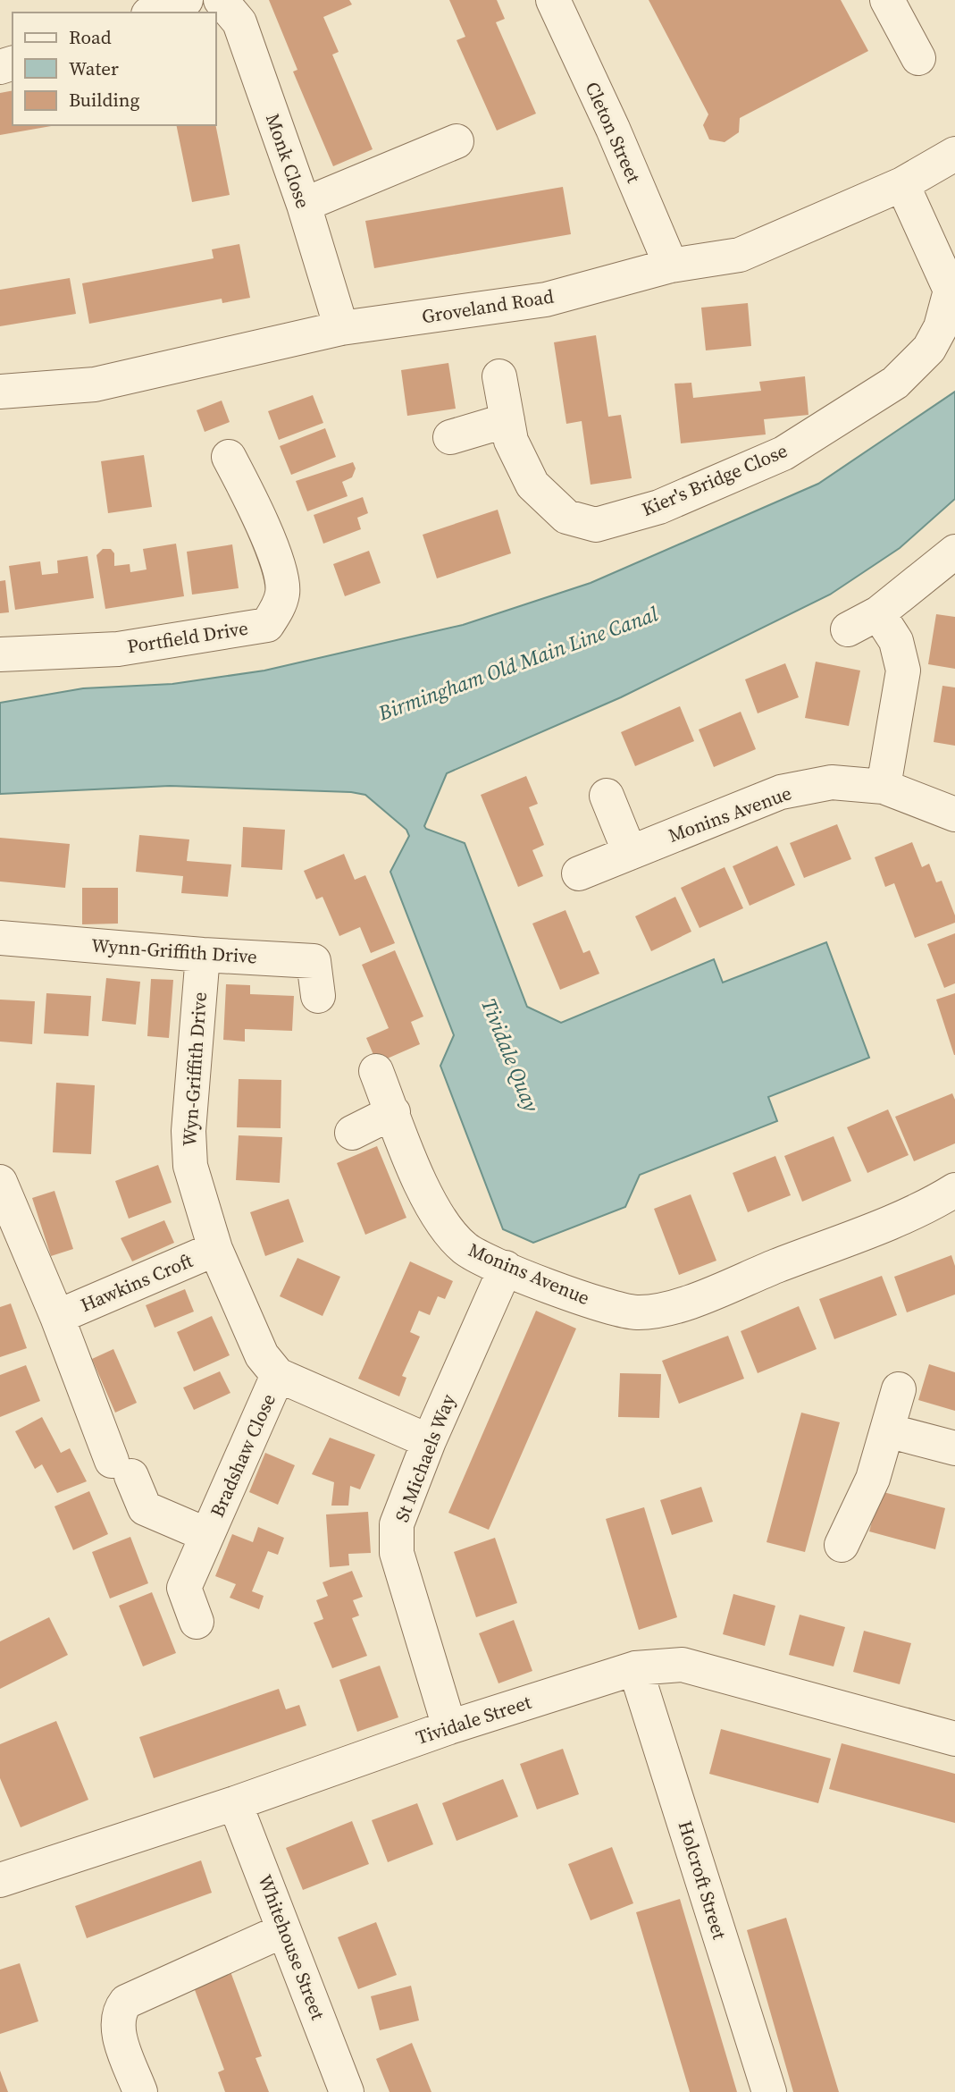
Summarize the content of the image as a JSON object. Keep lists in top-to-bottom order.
{
  "streets": {
    "street": [
      "Cleton Street",
      "Monk Close",
      "Groveland Road",
      "Kier's Bridge Close",
      "Portfield Drive",
      "Monins Avenue",
      "Wynn-Griffith Drive",
      "Wyn-Griffith Drive",
      "Hawkins Croft",
      "Bradshaw Close",
      "St Michaels Way",
      "Tividale Street",
      "Holcroft Street",
      "Whitehouse Street"
    ]
  },
  "crossings": [
    ["Cleton Street", "Groveland Road"],
    ["Monk Close", "Groveland Road"],
    ["Groveland Road", "Kier's Bridge Close"],
    ["Monins Avenue", "St Michaels Way"],
    ["Wynn-Griffith Drive", "Wyn-Griffith Drive"],
    ["Wyn-Griffith Drive", "Hawkins Croft"],
    ["Wyn-Griffith Drive", "Bradshaw Close"],
    ["Wyn-Griffith Drive", "St Michaels Way"],
    ["Hawkins Croft", "Bradshaw Close"],
    ["St Michaels Way", "Tividale Street"],
    ["Tividale Street", "Holcroft Street"],
    ["Tividale Street", "Whitehouse Street"]
  ],
  "water": ["Birmingham Old Main Line Canal", "Tividale Quay"],
  "legend": ["Road", "Water", "Building"]
}
